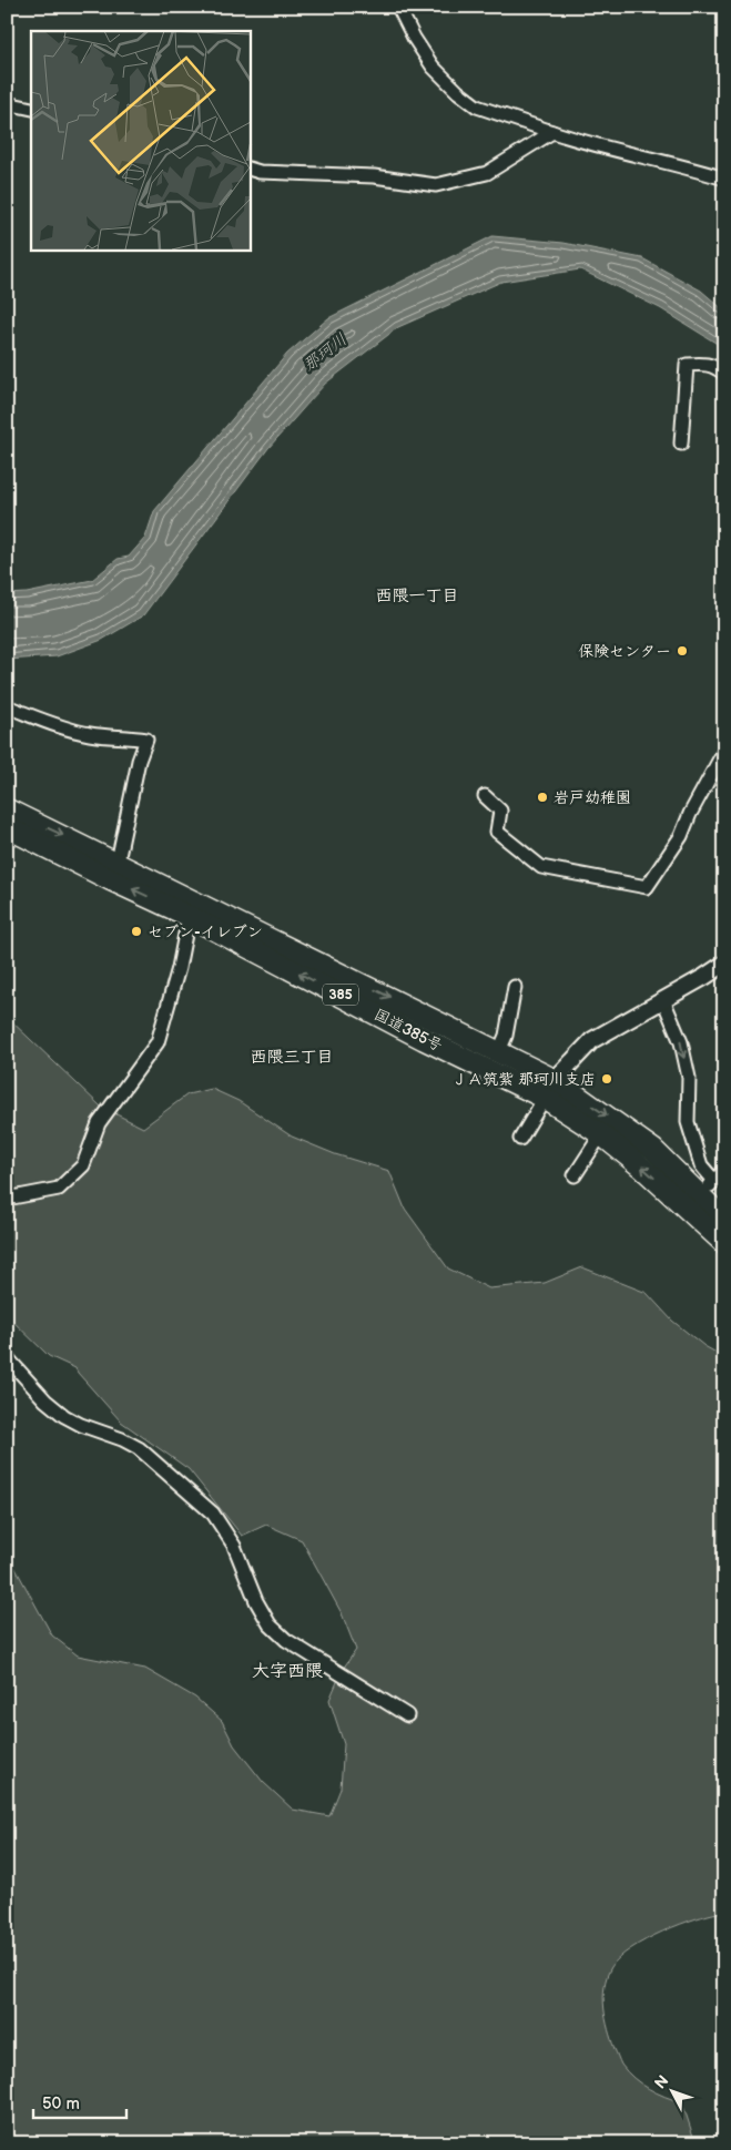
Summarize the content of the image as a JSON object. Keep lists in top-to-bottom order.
{
  "streets": {
    "highway": ["385", "国道385号"]
  },
  "districts": ["西隈一丁目", "西隈三丁目", "大字西隈"],
  "water": ["那珂川"],
  "places": [
    "保険センター",
    "岩戸幼稚園",
    "セブン-イレブン",
    "ＪＡ筑紫 那珂川支店"
  ],
  "scale_bar": "50 m",
  "north": "top left"
}
